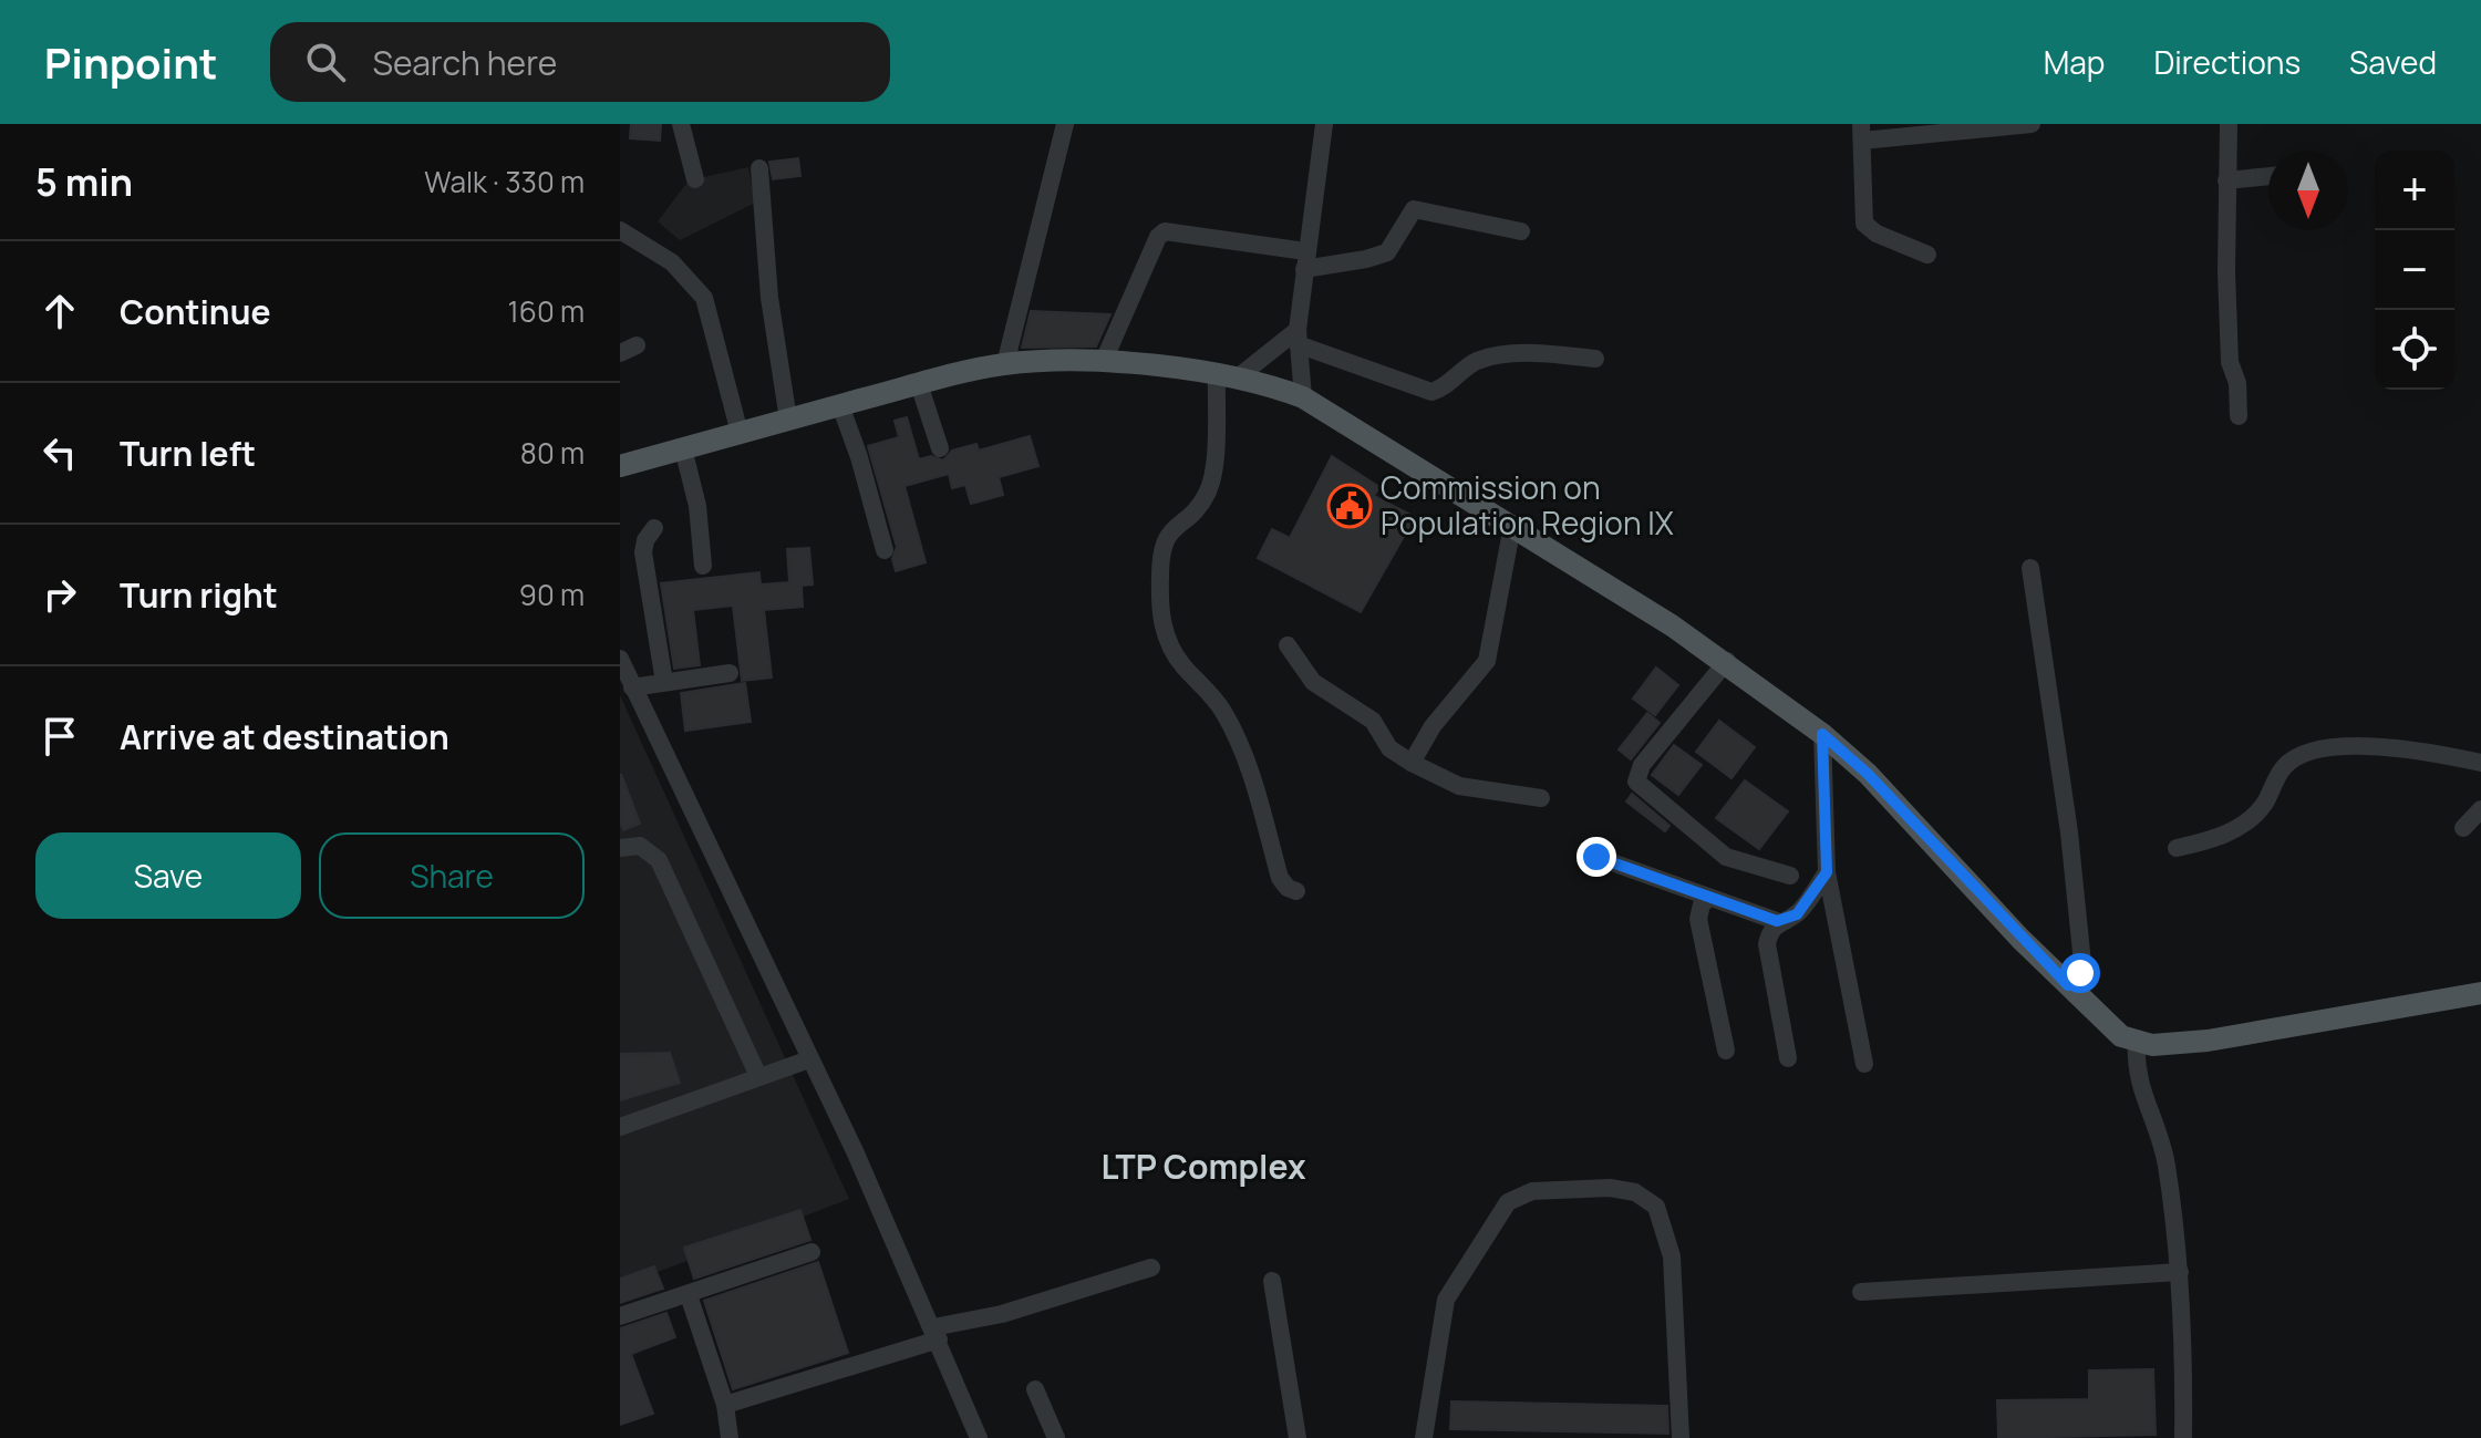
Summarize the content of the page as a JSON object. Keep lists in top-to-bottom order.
{
  "districts": ["LTP Complex"],
  "places": {
    "public building": ["Commission on Population Region IX"]
  },
  "north": "bottom",
  "page": {
    "header": "Pinpoint",
    "search": "Search here",
    "nav": ["Map", "Directions", "Saved"],
    "heading": ["5 min", "Walk · 330 m"],
    "map_buttons": ["+", "−"],
    "list": [
      ["Continue", "160 m"],
      ["Turn left", "80 m"],
      ["Turn right", "90 m"],
      "Arrive at destination"
    ],
    "buttons": ["Save", "Share"]
  }
}
